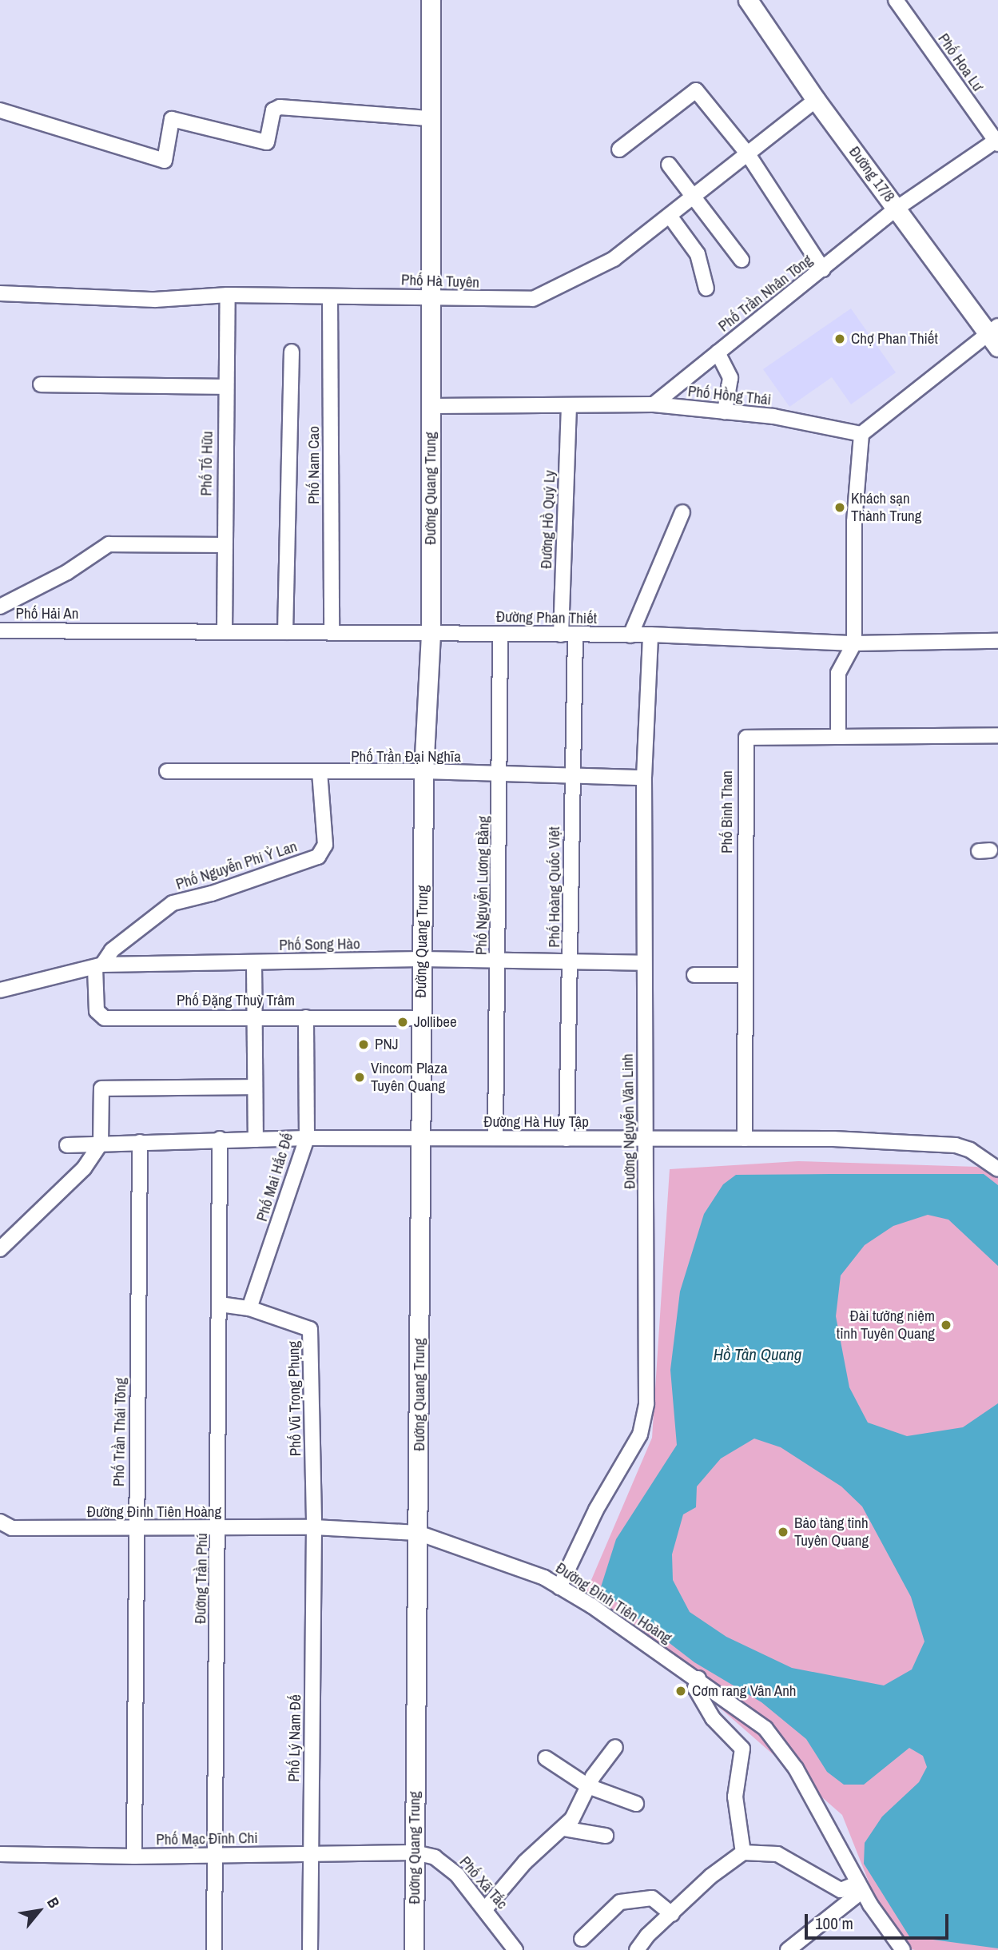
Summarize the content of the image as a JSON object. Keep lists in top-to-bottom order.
{
  "streets": {
    "main road": ["Đường 17/8", "Đường Quang Trung"],
    "street": [
      "Phố Hoa Lư",
      "Phố Hà Tuyên",
      "Phố Trần Nhân Tông",
      "Phố Hồng Thái",
      "Phố Tố Hữu",
      "Phố Nam Cao",
      "Đường Hồ Quý Ly",
      "Phố Hải An",
      "Đường Phan Thiết",
      "Phố Trần Đại Nghĩa",
      "Phố Bình Than",
      "Phố Nguyễn Phi Ỷ Lan",
      "Phố Nguyễn Lương Bằng",
      "Phố Hoàng Quốc Việt",
      "Phố Song Hào",
      "Phố Đặng Thuỳ Trâm",
      "Đường Nguyễn Văn Linh",
      "Đường Hà Huy Tập",
      "Phố Mai Hắc Đế",
      "Phố Vũ Trọng Phụng",
      "Phố Trần Thái Tông",
      "Đường Đinh Tiên Hoàng",
      "Đường Trần Phú",
      "Phố Lý Nam Đế",
      "Phố Mạc Đĩnh Chi",
      "Phố Xã Tắc"
    ]
  },
  "crossings": [
    ["Phố Hoa Lư", "Phố Trần Nhân Tông"],
    ["Đường 17/8", "Phố Hà Tuyên"],
    ["Đường 17/8", "Phố Trần Nhân Tông"],
    ["Phố Hà Tuyên", "Phố Tố Hữu"],
    ["Phố Hà Tuyên", "Phố Nam Cao"],
    ["Phố Hà Tuyên", "Đường Quang Trung"],
    ["Phố Trần Nhân Tông", "Phố Hồng Thái"],
    ["Phố Hồng Thái", "Đường Quang Trung"],
    ["Phố Hồng Thái", "Đường Hồ Quý Ly"],
    ["Phố Tố Hữu", "Đường Phan Thiết"],
    ["Phố Nam Cao", "Đường Phan Thiết"],
    ["Đường Quang Trung", "Đường Phan Thiết"],
    ["Đường Quang Trung", "Phố Trần Đại Nghĩa"],
    ["Đường Quang Trung", "Phố Song Hào"],
    ["Đường Quang Trung", "Phố Đặng Thuỳ Trâm"],
    ["Đường Quang Trung", "Đường Hà Huy Tập"],
    ["Đường Quang Trung", "Đường Đinh Tiên Hoàng"],
    ["Đường Quang Trung", "Phố Mạc Đĩnh Chi"],
    ["Đường Quang Trung", "Phố Xã Tắc"],
    ["Đường Hồ Quý Ly", "Đường Phan Thiết"],
    ["Đường Hồ Quý Ly", "Phố Hoàng Quốc Việt"],
    ["Phố Hải An", "Đường Phan Thiết"],
    ["Đường Phan Thiết", "Phố Nguyễn Lương Bằng"],
    ["Đường Phan Thiết", "Phố Hoàng Quốc Việt"],
    ["Đường Phan Thiết", "Đường Nguyễn Văn Linh"],
    ["Phố Trần Đại Nghĩa", "Phố Nguyễn Phi Ỷ Lan"],
    ["Phố Trần Đại Nghĩa", "Phố Nguyễn Lương Bằng"],
    ["Phố Trần Đại Nghĩa", "Phố Hoàng Quốc Việt"],
    ["Phố Trần Đại Nghĩa", "Đường Nguyễn Văn Linh"],
    ["Phố Bình Than", "Đường Hà Huy Tập"],
    ["Phố Nguyễn Phi Ỷ Lan", "Phố Song Hào"],
    ["Phố Nguyễn Phi Ỷ Lan", "Phố Đặng Thuỳ Trâm"],
    ["Phố Nguyễn Lương Bằng", "Phố Song Hào"],
    ["Phố Nguyễn Lương Bằng", "Đường Hà Huy Tập"],
    ["Phố Hoàng Quốc Việt", "Phố Song Hào"],
    ["Phố Hoàng Quốc Việt", "Đường Hà Huy Tập"],
    ["Phố Song Hào", "Phố Đặng Thuỳ Trâm"],
    ["Phố Song Hào", "Đường Nguyễn Văn Linh"],
    ["Phố Đặng Thuỳ Trâm", "Phố Mai Hắc Đế"],
    ["Đường Nguyễn Văn Linh", "Đường Hà Huy Tập"],
    ["Đường Nguyễn Văn Linh", "Đường Đinh Tiên Hoàng"],
    ["Đường Hà Huy Tập", "Phố Mai Hắc Đế"],
    ["Đường Hà Huy Tập", "Phố Trần Thái Tông"],
    ["Đường Hà Huy Tập", "Đường Trần Phú"],
    ["Phố Mai Hắc Đế", "Phố Vũ Trọng Phụng"],
    ["Phố Vũ Trọng Phụng", "Đường Đinh Tiên Hoàng"],
    ["Phố Vũ Trọng Phụng", "Đường Trần Phú"],
    ["Phố Vũ Trọng Phụng", "Phố Lý Nam Đế"],
    ["Phố Trần Thái Tông", "Đường Đinh Tiên Hoàng"],
    ["Phố Trần Thái Tông", "Phố Mạc Đĩnh Chi"],
    ["Đường Đinh Tiên Hoàng", "Đường Trần Phú"],
    ["Đường Đinh Tiên Hoàng", "Phố Lý Nam Đế"],
    ["Đường Trần Phú", "Phố Mạc Đĩnh Chi"],
    ["Phố Lý Nam Đế", "Phố Mạc Đĩnh Chi"],
    ["Phố Mạc Đĩnh Chi", "Phố Xã Tắc"]
  ],
  "water": ["Hồ Tân Quang"],
  "places": [
    "Chợ Phan Thiết",
    "Khách sạn Thành Trung",
    "Jollibee",
    "PNJ",
    "Vincom Plaza Tuyên Quang",
    "Đài tưởng niệm tỉnh Tuyên Quang",
    "Bảo tàng tỉnh Tuyên Quang",
    "Cơm rang Vân Anh"
  ],
  "scale_bar": "100 m",
  "north": "top right"
}
